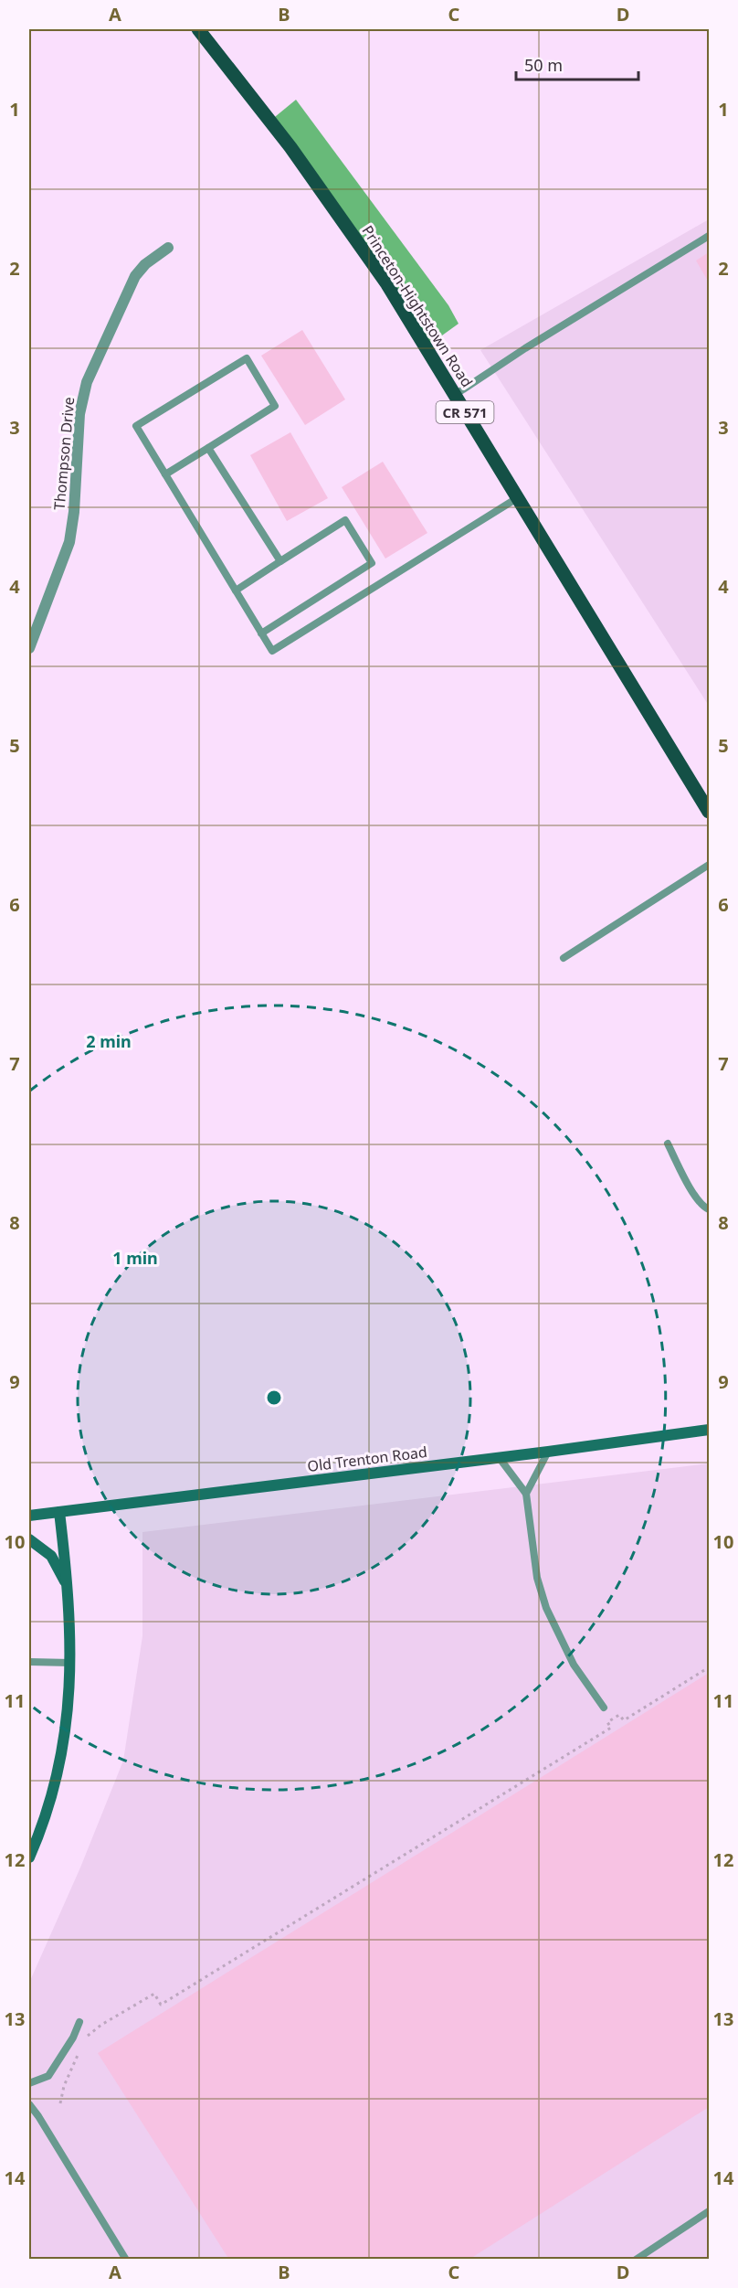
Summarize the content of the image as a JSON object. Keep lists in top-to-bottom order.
{
  "streets": {
    "main road": ["Princeton-Hightstown Road", "CR 571", "Old Trenton Road"],
    "street": ["Thompson Drive"]
  },
  "scale_bar": "50 m",
  "grid": {
    "columns": [
      "A",
      "B",
      "C",
      "D"
    ],
    "rows": [
      "1",
      "2",
      "3",
      "4",
      "5",
      "6",
      "7",
      "8",
      "9",
      "10",
      "11",
      "12",
      "13",
      "14"
    ]
  },
  "rings": ["2 min", "1 min"]
}
